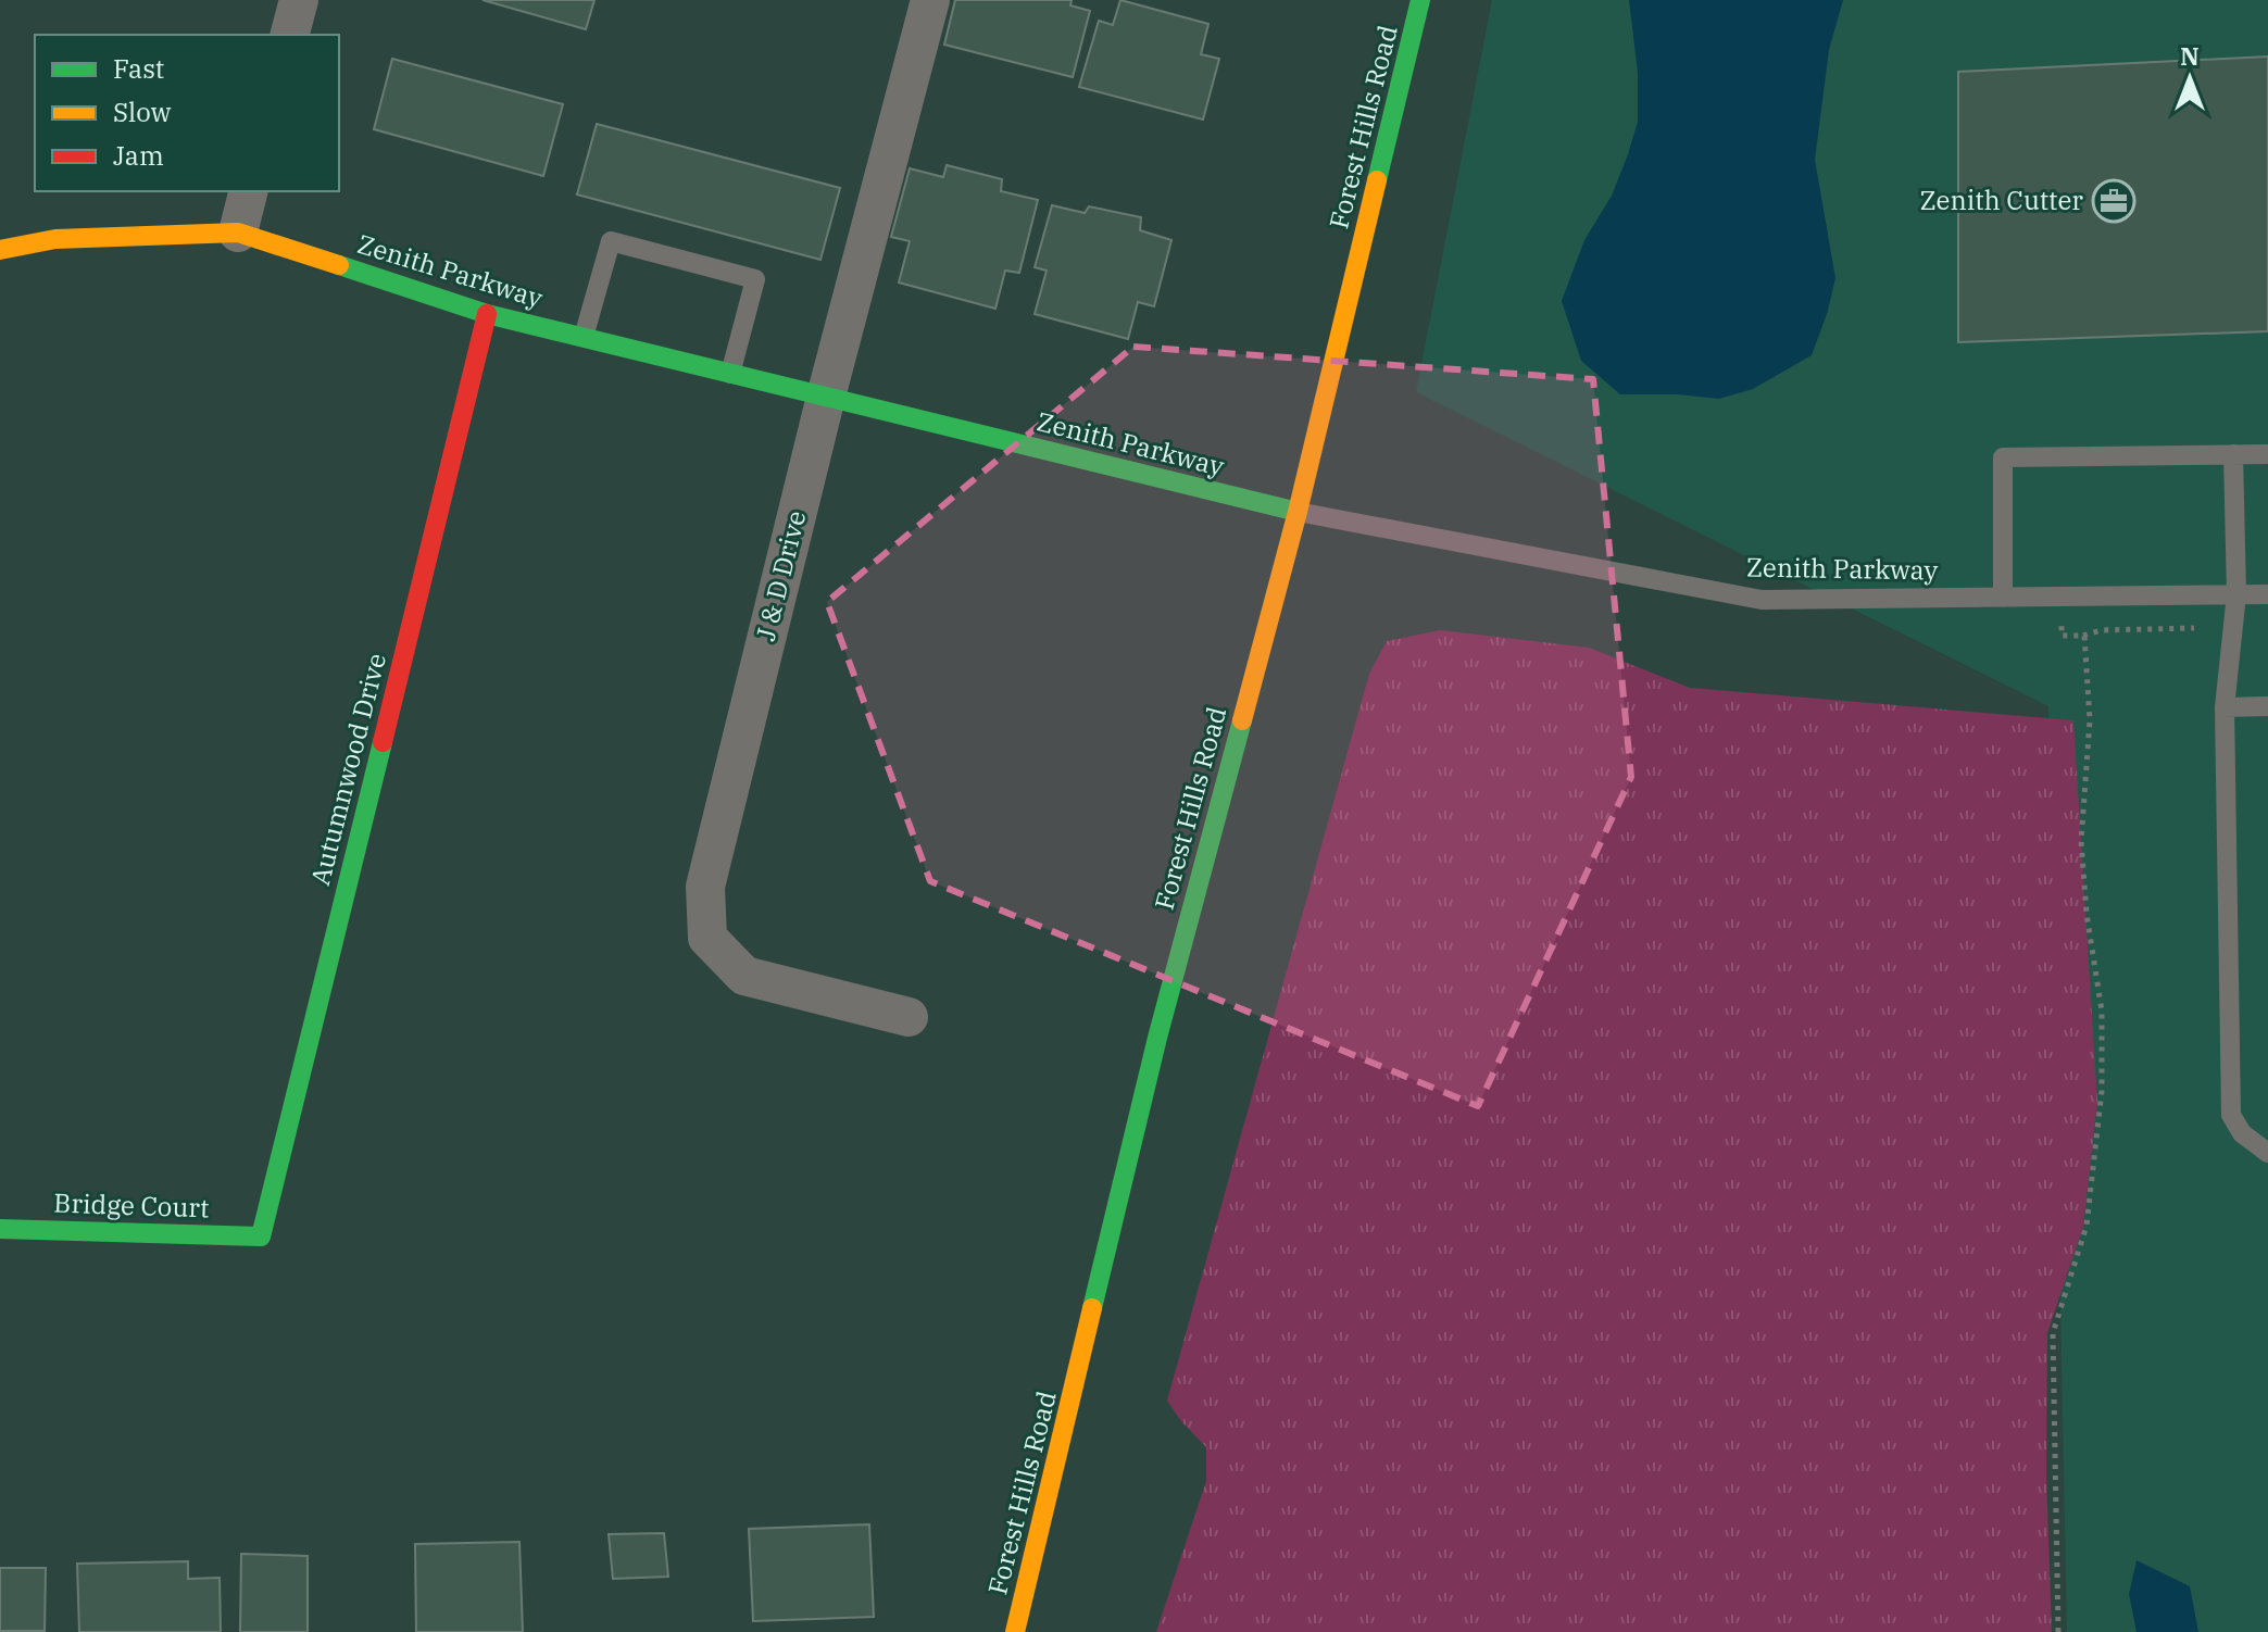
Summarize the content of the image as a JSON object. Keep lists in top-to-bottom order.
{
  "streets": {
    "street": [
      "Forest Hills Road",
      "Zenith Parkway",
      "J & D Drive",
      "Autumnwood Drive",
      "Bridge Court"
    ]
  },
  "crossings": [
    ["Forest Hills Road", "Zenith Parkway"],
    ["Zenith Parkway", "J & D Drive"],
    ["Zenith Parkway", "Autumnwood Drive"],
    ["Autumnwood Drive", "Bridge Court"]
  ],
  "places": {
    "office": ["Zenith Cutter"]
  },
  "legend": ["Fast", "Slow", "Jam"],
  "north": "top"
}
